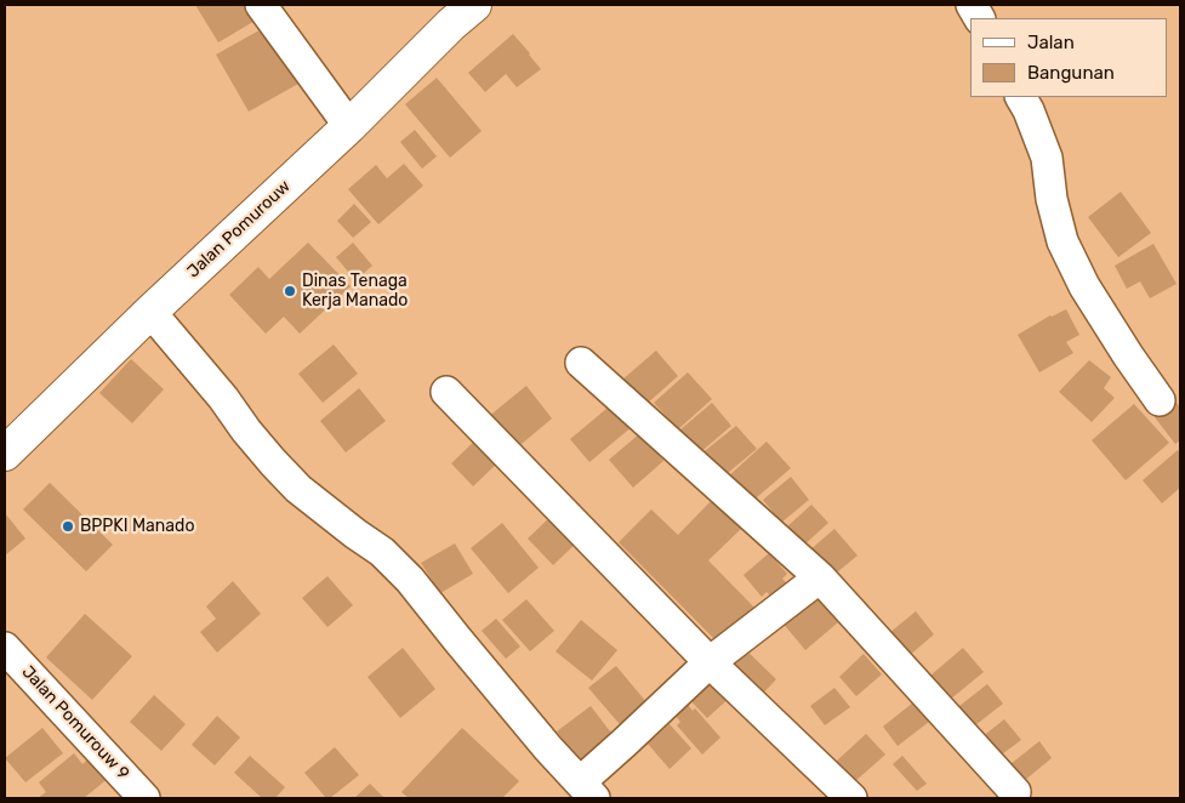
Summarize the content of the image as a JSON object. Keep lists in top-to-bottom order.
{
  "streets": {
    "main road": ["Jalan Pomurouw"],
    "street": ["Jalan Pomurouw 9"]
  },
  "places": ["Dinas Tenaga Kerja Manado", "BPPKI Manado"],
  "legend": ["Jalan", "Bangunan"]
}
